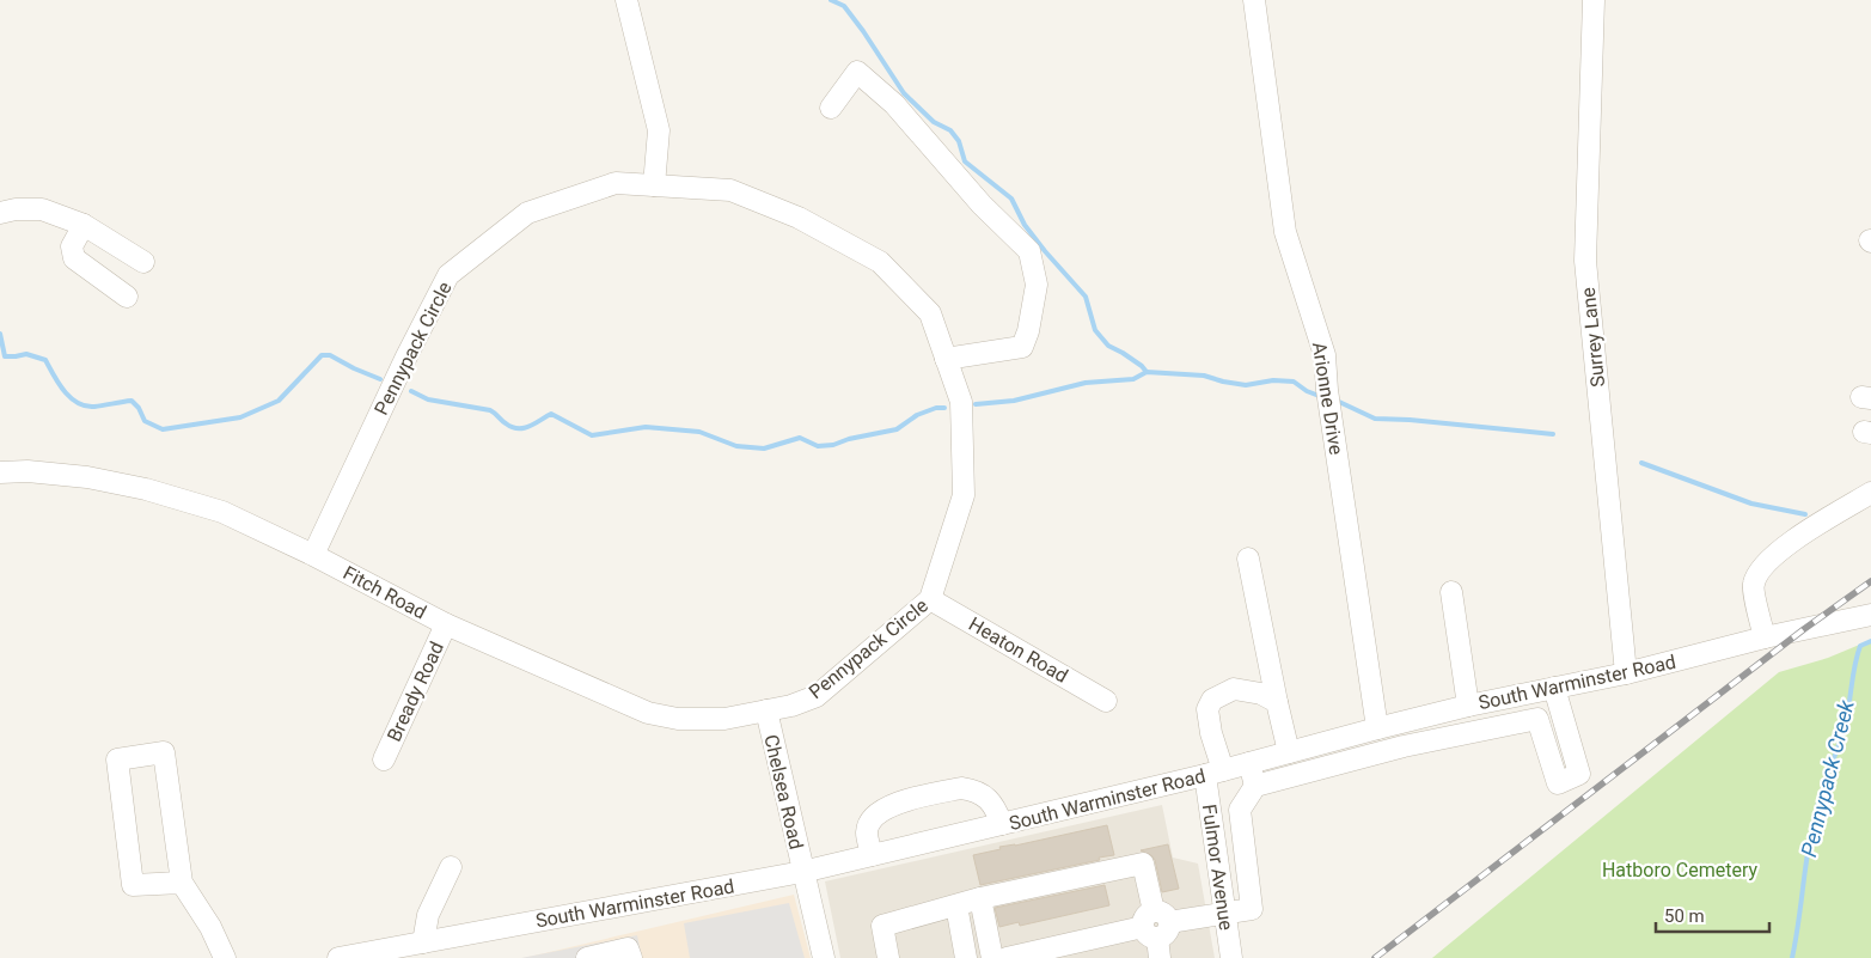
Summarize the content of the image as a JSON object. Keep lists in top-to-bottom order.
{
  "streets": {
    "street": [
      "Surrey Lane",
      "Pennypack Circle",
      "Arionne Drive",
      "Fitch Road",
      "Heaton Road",
      "South Warminster Road",
      "Bready Road",
      "Chelsea Road",
      "Fulmor Avenue"
    ]
  },
  "crossings": [
    ["Surrey Lane", "South Warminster Road"],
    ["Pennypack Circle", "Fitch Road"],
    ["Pennypack Circle", "Heaton Road"],
    ["Pennypack Circle", "Chelsea Road"],
    ["Arionne Drive", "South Warminster Road"],
    ["Fitch Road", "Bready Road"],
    ["Fitch Road", "Chelsea Road"],
    ["South Warminster Road", "Chelsea Road"],
    ["South Warminster Road", "Fulmor Avenue"]
  ],
  "water": ["Pennypack Creek"],
  "parks": ["Hatboro Cemetery"],
  "scale_bar": "50 m"
}
